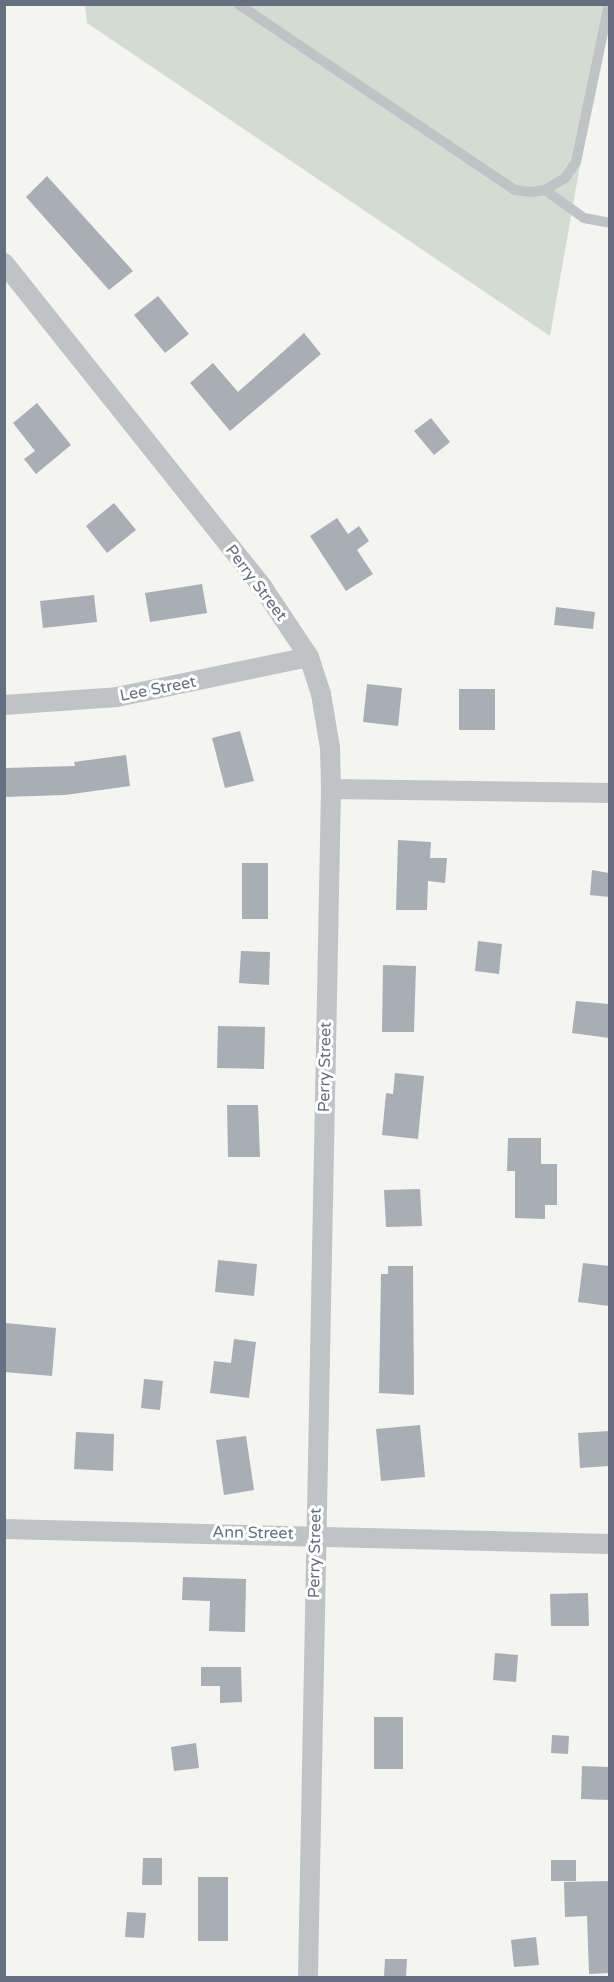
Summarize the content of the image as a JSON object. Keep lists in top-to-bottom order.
{
  "streets": {
    "street": ["Perry Street", "Lee Street", "Ann Street"]
  },
  "crossings": [
    ["Perry Street", "Lee Street"],
    ["Perry Street", "Ann Street"]
  ]
}
